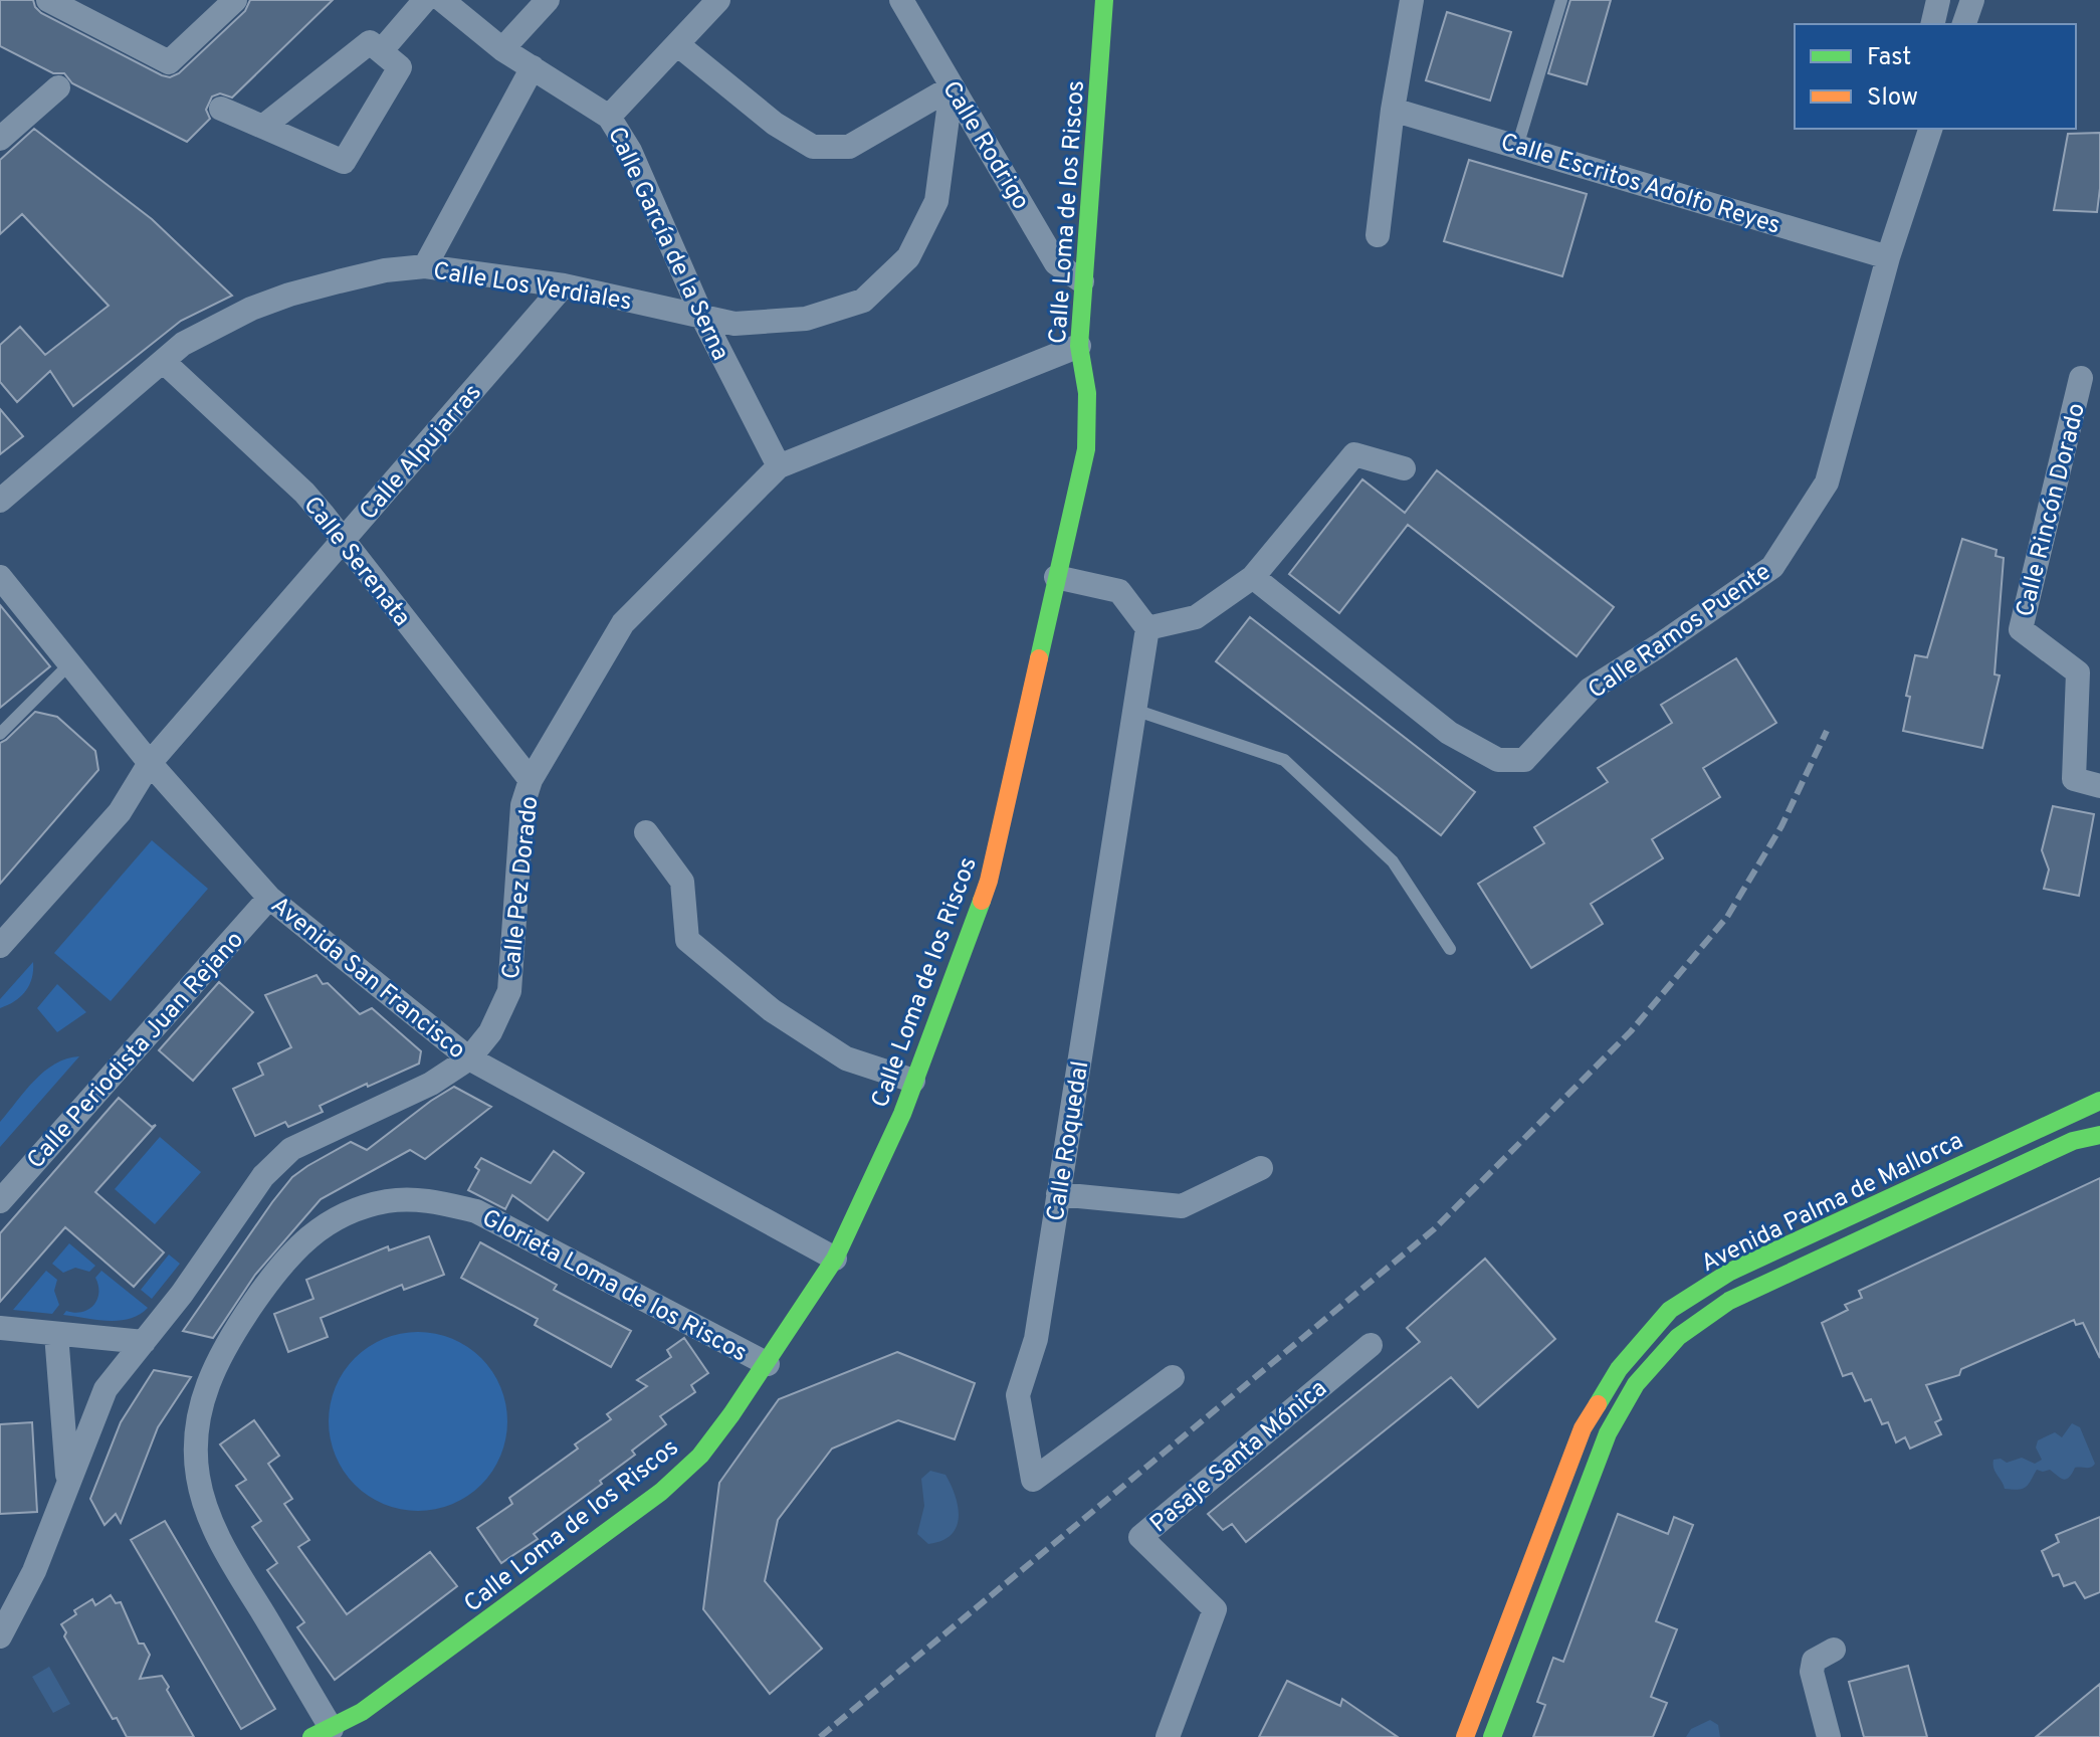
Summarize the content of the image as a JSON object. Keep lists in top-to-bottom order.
{
  "streets": {
    "street": [
      "Calle Rodrigo",
      "Calle Escritos Adolfo Reyes",
      "Calle Loma de los Riscos",
      "Calle García de la Serna",
      "Calle Los Verdiales",
      "Calle Alpujarras",
      "Calle Rincón Dorado",
      "Calle Serenata",
      "Calle Ramos Puente",
      "Calle Pez Dorado",
      "Avenida San Francisco",
      "Calle Periodista Juan Rejano",
      "Calle Roquedal",
      "Avenida Palma de Mallorca",
      "Glorieta Loma de los Riscos",
      "Pasaje Santa Mónica"
    ]
  },
  "crossings": [
    ["Calle Rodrigo", "Calle Loma de los Riscos"],
    ["Calle Rodrigo", "Calle Los Verdiales"],
    ["Calle Escritos Adolfo Reyes", "Calle Ramos Puente"],
    ["Calle Loma de los Riscos", "Calle Pez Dorado"],
    ["Calle Loma de los Riscos", "Avenida San Francisco"],
    ["Calle Loma de los Riscos", "Glorieta Loma de los Riscos"],
    ["Calle García de la Serna", "Calle Los Verdiales"],
    ["Calle García de la Serna", "Calle Pez Dorado"],
    ["Calle Los Verdiales", "Calle Alpujarras"],
    ["Calle Los Verdiales", "Calle Serenata"],
    ["Calle Alpujarras", "Calle Serenata"],
    ["Calle Alpujarras", "Avenida San Francisco"],
    ["Calle Serenata", "Calle Pez Dorado"],
    ["Calle Pez Dorado", "Avenida San Francisco"],
    ["Avenida San Francisco", "Calle Periodista Juan Rejano"]
  ],
  "legend": ["Fast", "Slow"]
}
